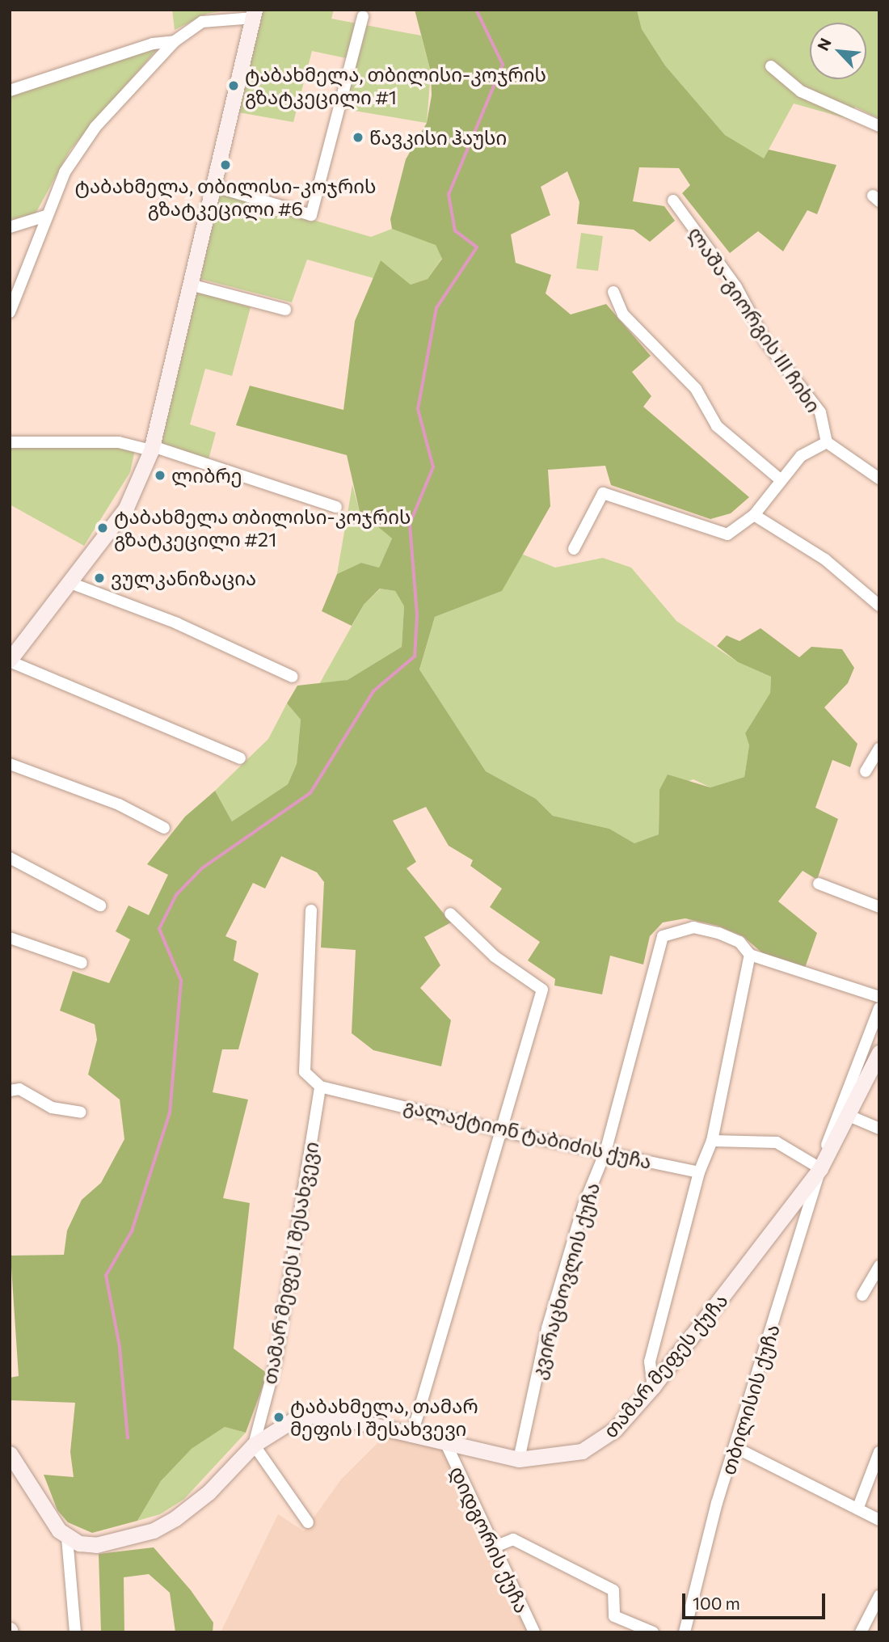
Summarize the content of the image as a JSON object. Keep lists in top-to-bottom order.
{
  "streets": {
    "street": [
      "ლაშა-გიორგის III ჩიხი",
      "გალაქტიონ ტაბიძის ქუჩა",
      "თამარ მეფეს I შესახვევი",
      "კვირაცხოვლის ქუჩა",
      "თამარ მეფეს ქუჩა",
      "თბილისის ქუჩა",
      "დიდგორის ქუჩა"
    ]
  },
  "crossings": [
    ["გალაქტიონ ტაბიძის ქუჩა", "თამარ მეფეს I შესახვევი"],
    ["გალაქტიონ ტაბიძის ქუჩა", "კვირაცხოვლის ქუჩა"],
    ["თამარ მეფეს I შესახვევი", "თამარ მეფეს ქუჩა"],
    ["კვირაცხოვლის ქუჩა", "თამარ მეფეს ქუჩა"],
    ["თამარ მეფეს ქუჩა", "თბილისის ქუჩა"],
    ["თამარ მეფეს ქუჩა", "დიდგორის ქუჩა"]
  ],
  "places": [
    "ტაბახმელა, თბილისი-კოჯრის გზატკეცილი #1",
    "წავკისი ჰაუსი",
    "ტაბახმელა, თბილისი-კოჯრის გზატკეცილი #6",
    "ლიბრე",
    "ტაბახმელა თბილისი-კოჯრის გზატკეცილი #21",
    "ვულკანიზაცია",
    "ტაბახმელა, თამარ მეფის I შესახვევი"
  ],
  "scale_bar": "100 m",
  "north": "top left"
}
